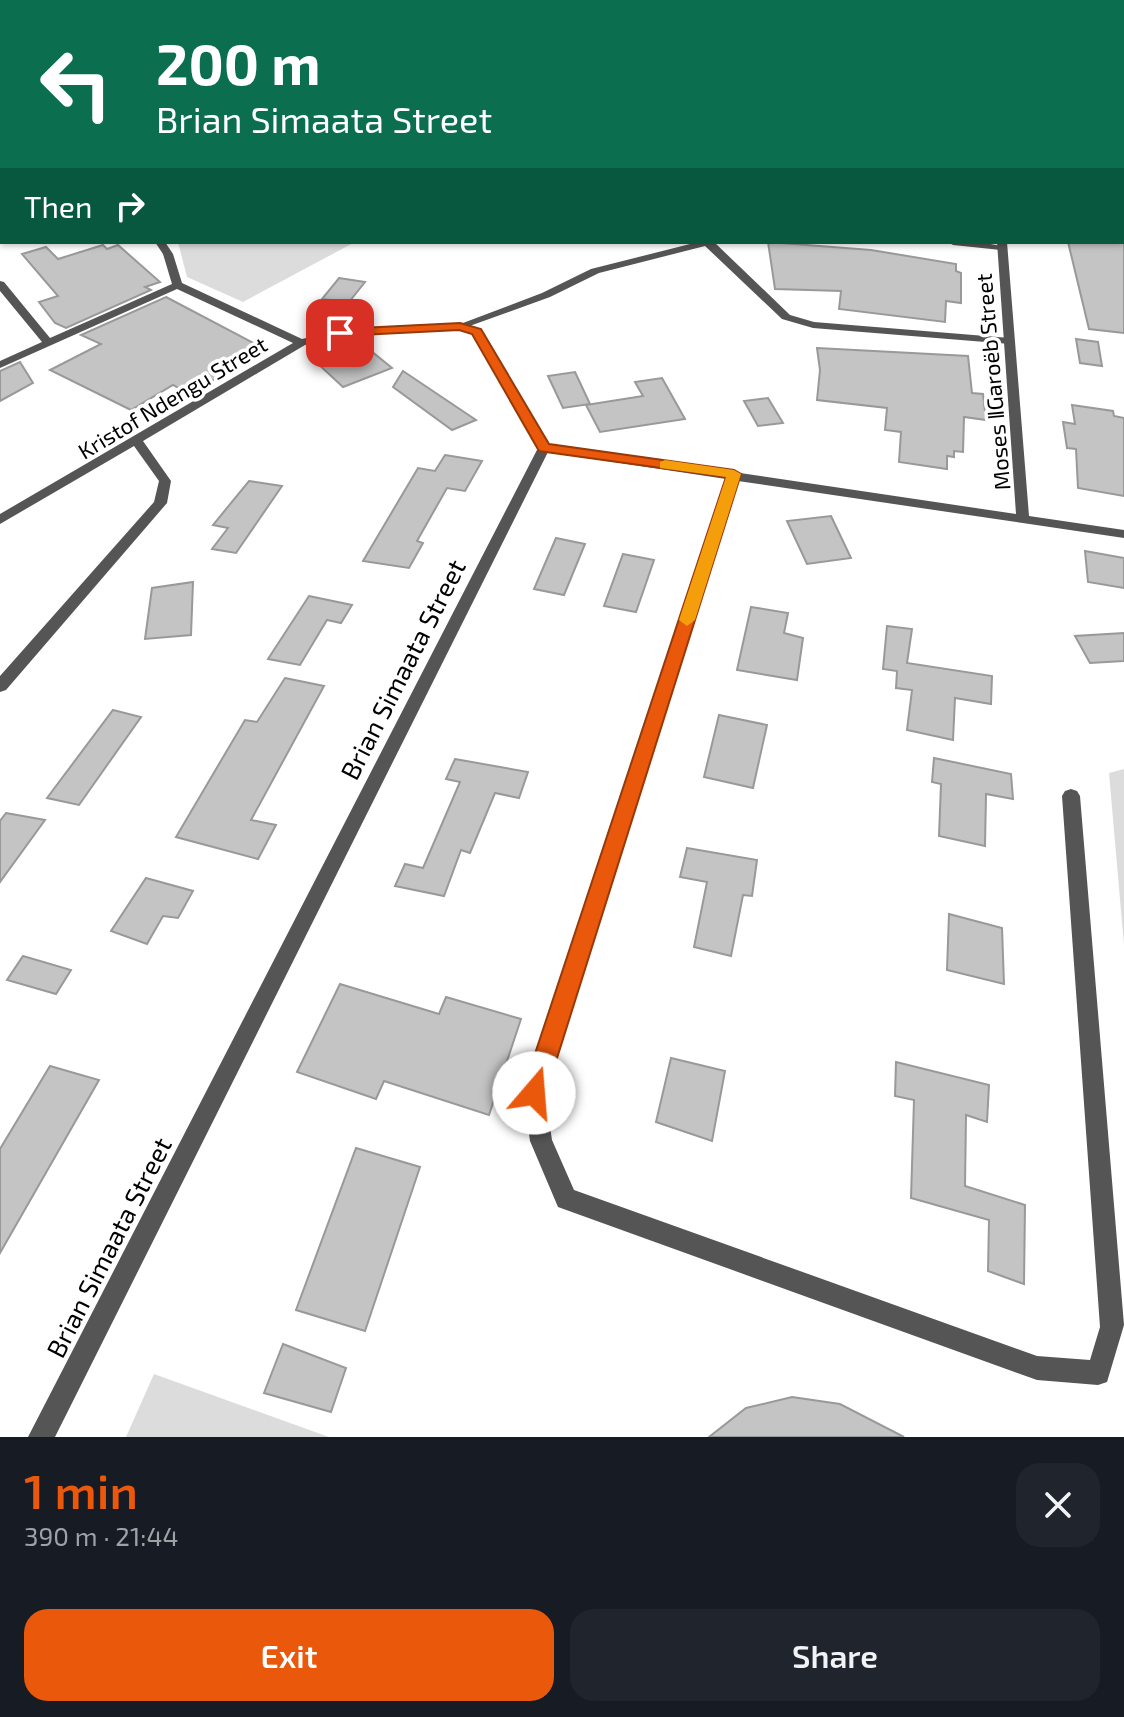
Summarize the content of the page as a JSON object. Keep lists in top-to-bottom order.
{
  "streets": {
    "street": ["Moses ǁGaroëb Street", "Kristof Ndengu Street", "Brian Simaata Street"]
  },
  "page": {
    "turn": ["200 m", "Brian Simaata Street"],
    "then": "Then",
    "heading": ["1 min", "390 m · 21:44"],
    "buttons": ["Exit", "Share"]
  }
}
